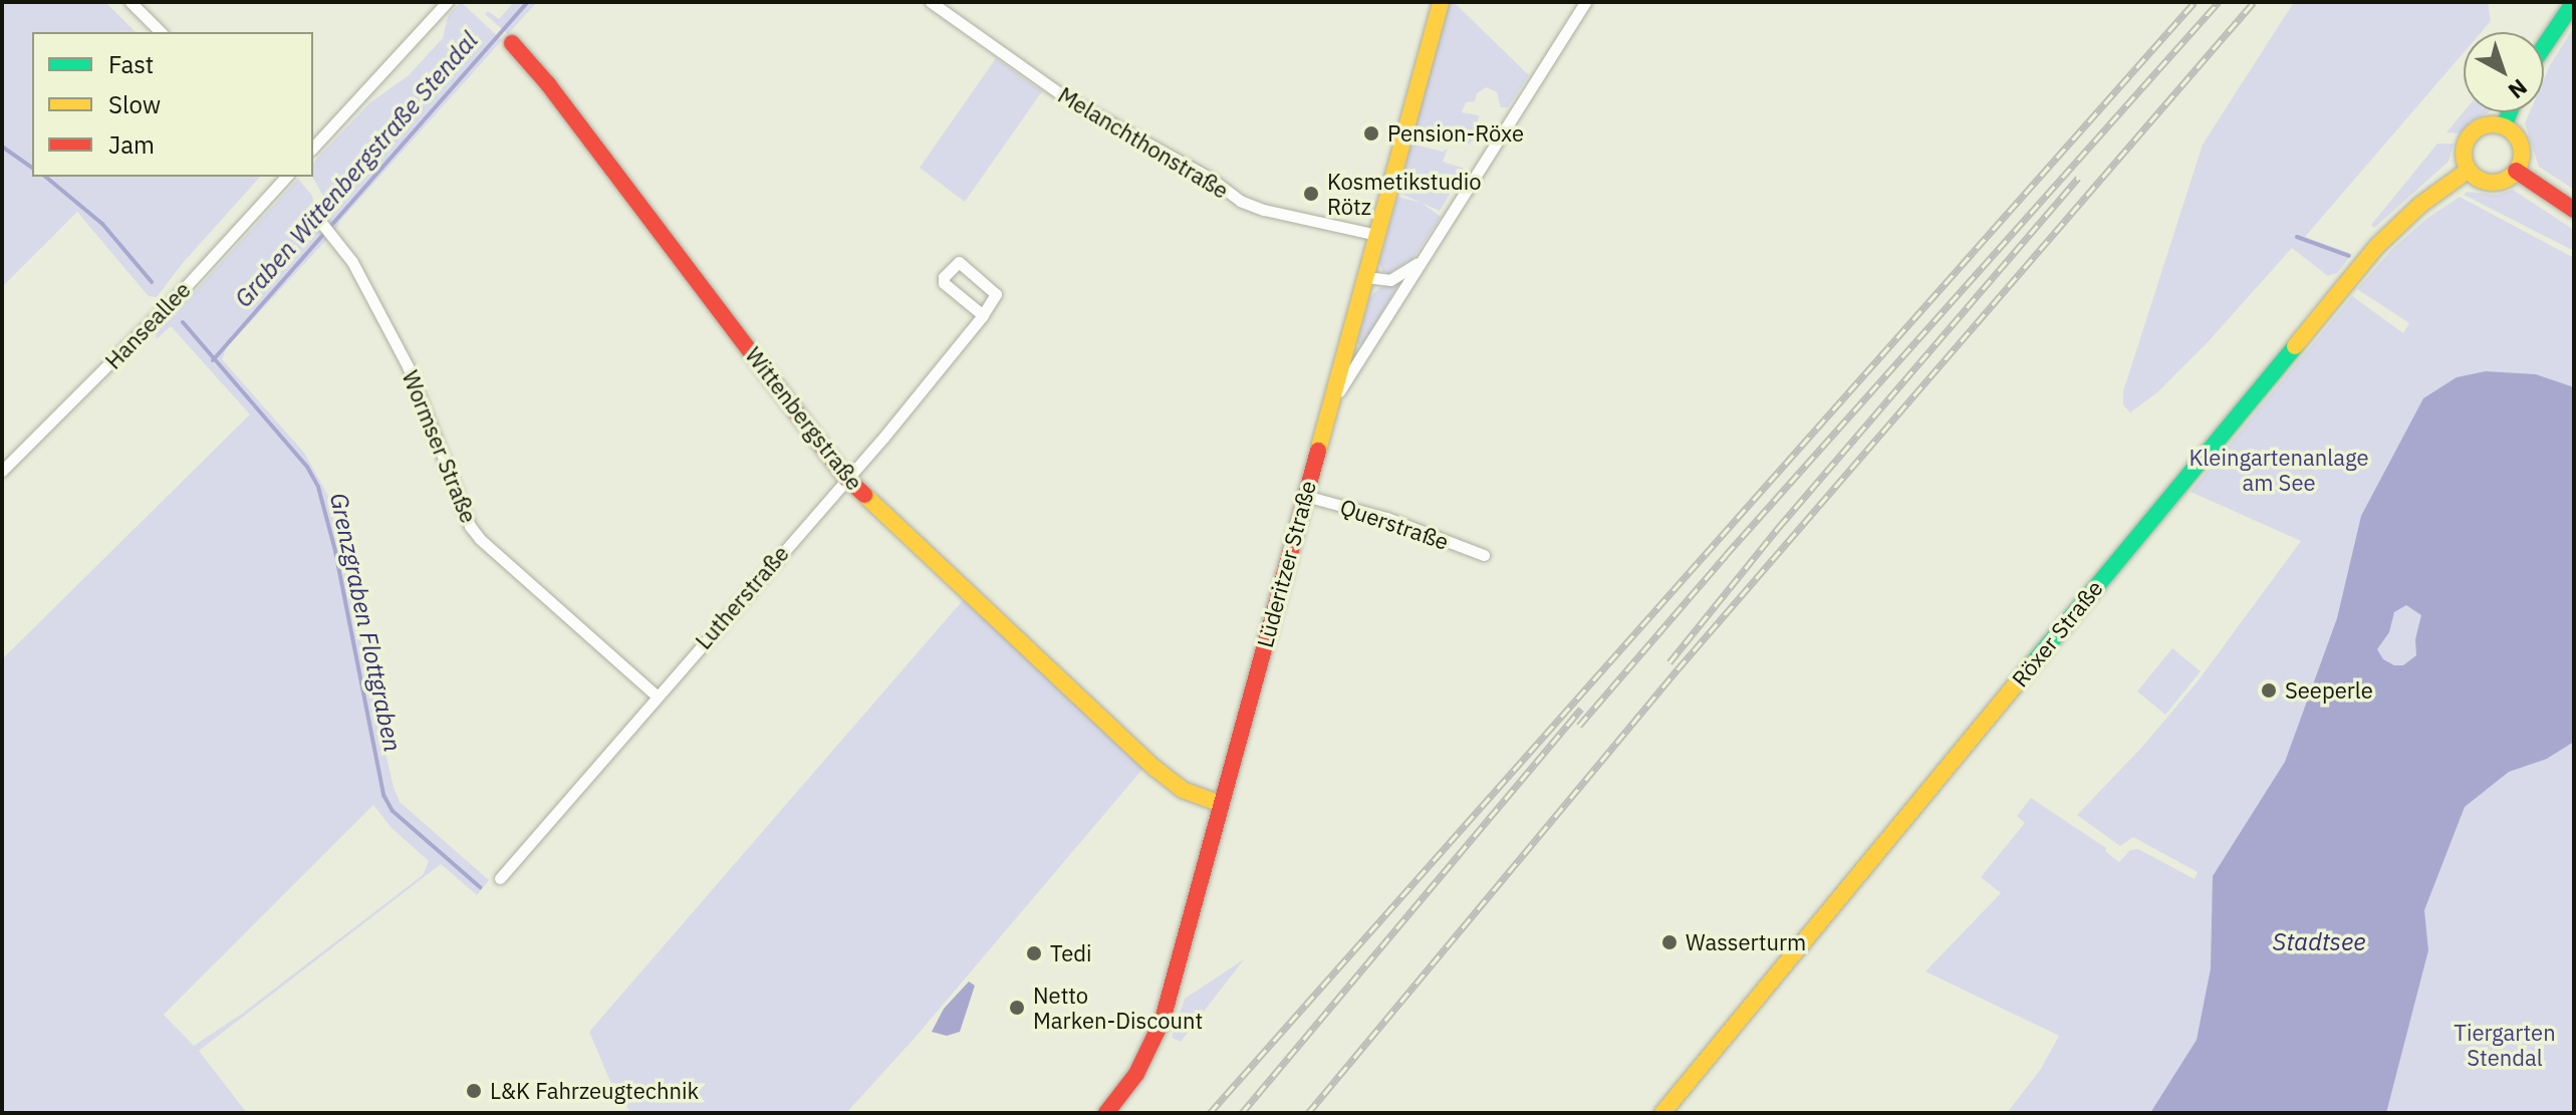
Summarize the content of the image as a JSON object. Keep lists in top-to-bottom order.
{
  "streets": {
    "street": [
      "Melanchthonstraße",
      "Hanseallee",
      "Wittenbergstraße",
      "Wormser Straße",
      "Querstraße",
      "Lüderitzer Straße",
      "Lutherstraße",
      "Röxer Straße"
    ]
  },
  "crossings": [
    ["Melanchthonstraße", "Lüderitzer Straße"],
    ["Wittenbergstraße", "Lüderitzer Straße"],
    ["Wittenbergstraße", "Lutherstraße"],
    ["Wormser Straße", "Lutherstraße"],
    ["Querstraße", "Lüderitzer Straße"]
  ],
  "water": ["Graben Wittenbergstraße Stendal", "Grenzgraben Flottgraben", "Stadtsee"],
  "parks": ["Kleingartenanlage am See", "Tiergarten Stendal"],
  "places": [
    "Pension-Röxe",
    "Kosmetikstudio Rötz",
    "Seeperle",
    "Wasserturm",
    "Tedi",
    "Netto Marken-Discount",
    "L&K Fahrzeugtechnik"
  ],
  "legend": ["Fast", "Slow", "Jam"],
  "north": "bottom right"
}
